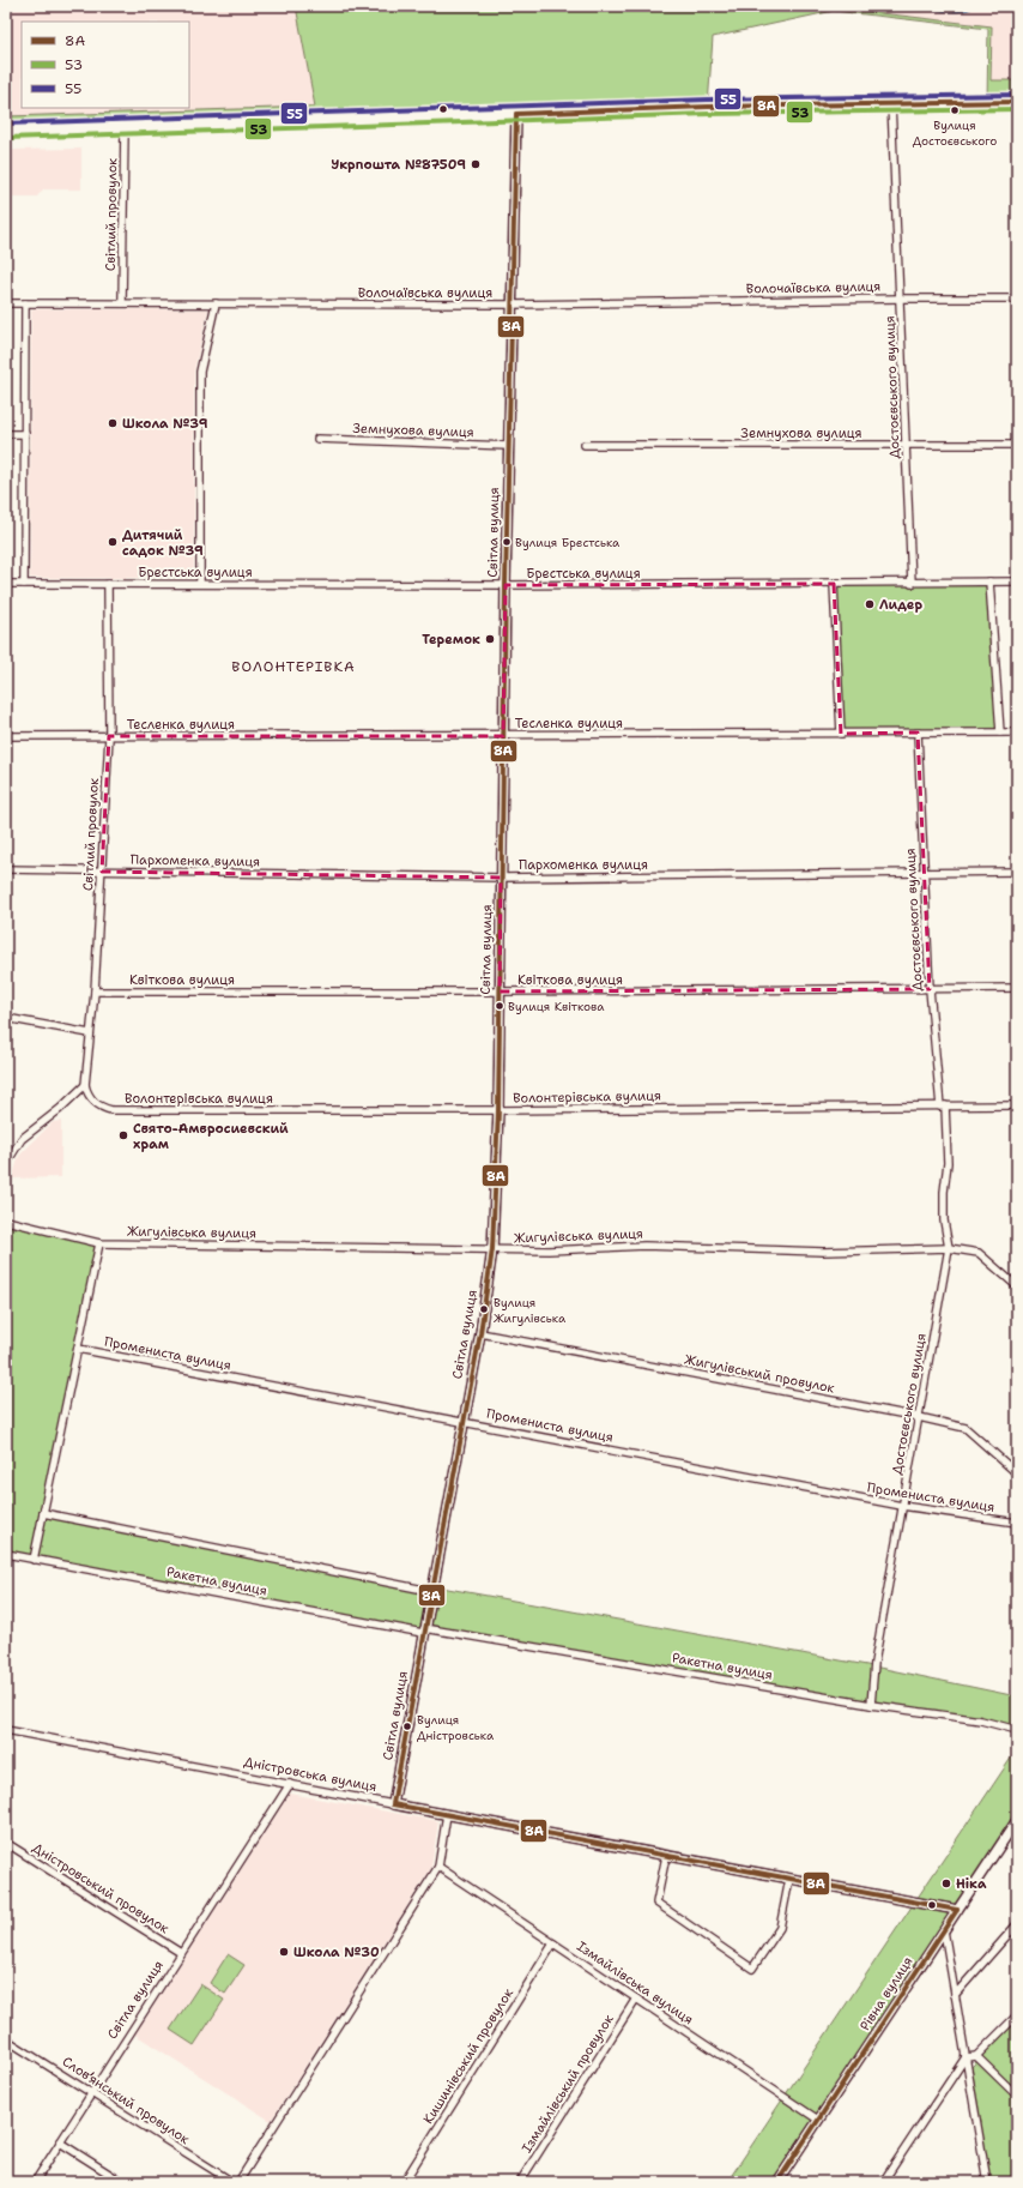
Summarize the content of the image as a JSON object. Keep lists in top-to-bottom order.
{
  "streets": {
    "street": [
      "Світлий провулок",
      "Волочаївська вулиця",
      "Достоєвського вулиця",
      "Земнухова вулиця",
      "Світла вулиця",
      "Брестська вулиця",
      "Тесленка вулиця",
      "Пархоменка вулиця",
      "Квіткова вулиця",
      "Волонтерівська вулиця",
      "Жигулівська вулиця",
      "Промениста вулиця",
      "Жигулівський провулок",
      "Ракетна вулиця",
      "Дністровська вулиця",
      "Дністровський провулок",
      "Ізмайлівська вулиця",
      "Рівна вулиця",
      "Кишинівський провулок",
      "Ізмайлівський провулок",
      "Слов’янський провулок"
    ]
  },
  "crossings": [
    ["Світлий провулок", "Волочаївська вулиця"],
    ["Світлий провулок", "Брестська вулиця"],
    ["Світлий провулок", "Тесленка вулиця"],
    ["Світлий провулок", "Пархоменка вулиця"],
    ["Світлий провулок", "Квіткова вулиця"],
    ["Світлий провулок", "Волонтерівська вулиця"],
    ["Волочаївська вулиця", "Достоєвського вулиця"],
    ["Волочаївська вулиця", "Світла вулиця"],
    ["Достоєвського вулиця", "Земнухова вулиця"],
    ["Достоєвського вулиця", "Брестська вулиця"],
    ["Достоєвського вулиця", "Тесленка вулиця"],
    ["Достоєвського вулиця", "Пархоменка вулиця"],
    ["Достоєвського вулиця", "Квіткова вулиця"],
    ["Достоєвського вулиця", "Волонтерівська вулиця"],
    ["Достоєвського вулиця", "Жигулівська вулиця"],
    ["Достоєвського вулиця", "Промениста вулиця"],
    ["Достоєвського вулиця", "Жигулівський провулок"],
    ["Достоєвського вулиця", "Ракетна вулиця"],
    ["Земнухова вулиця", "Світла вулиця"],
    ["Світла вулиця", "Брестська вулиця"],
    ["Світла вулиця", "Тесленка вулиця"],
    ["Світла вулиця", "Пархоменка вулиця"],
    ["Світла вулиця", "Квіткова вулиця"],
    ["Світла вулиця", "Волонтерівська вулиця"],
    ["Світла вулиця", "Жигулівська вулиця"],
    ["Світла вулиця", "Промениста вулиця"],
    ["Світла вулиця", "Жигулівський провулок"],
    ["Світла вулиця", "Ракетна вулиця"],
    ["Світла вулиця", "Дністровська вулиця"],
    ["Світла вулиця", "Дністровський провулок"],
    ["Світла вулиця", "Слов’янський провулок"],
    ["Дністровська вулиця", "Рівна вулиця"],
    ["Ізмайлівська вулиця", "Рівна вулиця"],
    ["Ізмайлівська вулиця", "Кишинівський провулок"],
    ["Ізмайлівська вулиця", "Ізмайлівський провулок"]
  ],
  "districts": ["ВОЛОНТЕРІВКА"],
  "places": [
    "Вулиця Достоєвського",
    "Укрпошта №87509",
    "Школа №39",
    "Дитячий садок №39",
    "Вулиця Брестська",
    "Лидер",
    "Теремок",
    "Вулиця Квіткова",
    "Свято-Амвросиевский храм",
    "Вулиця Жигулівська",
    "Вулиця Дністровська",
    "Ніка",
    "Школа №30"
  ],
  "lines": ["transit line 55", "transit line 8А", "transit line 53"],
  "legend": ["8А", "53", "55"]
}
